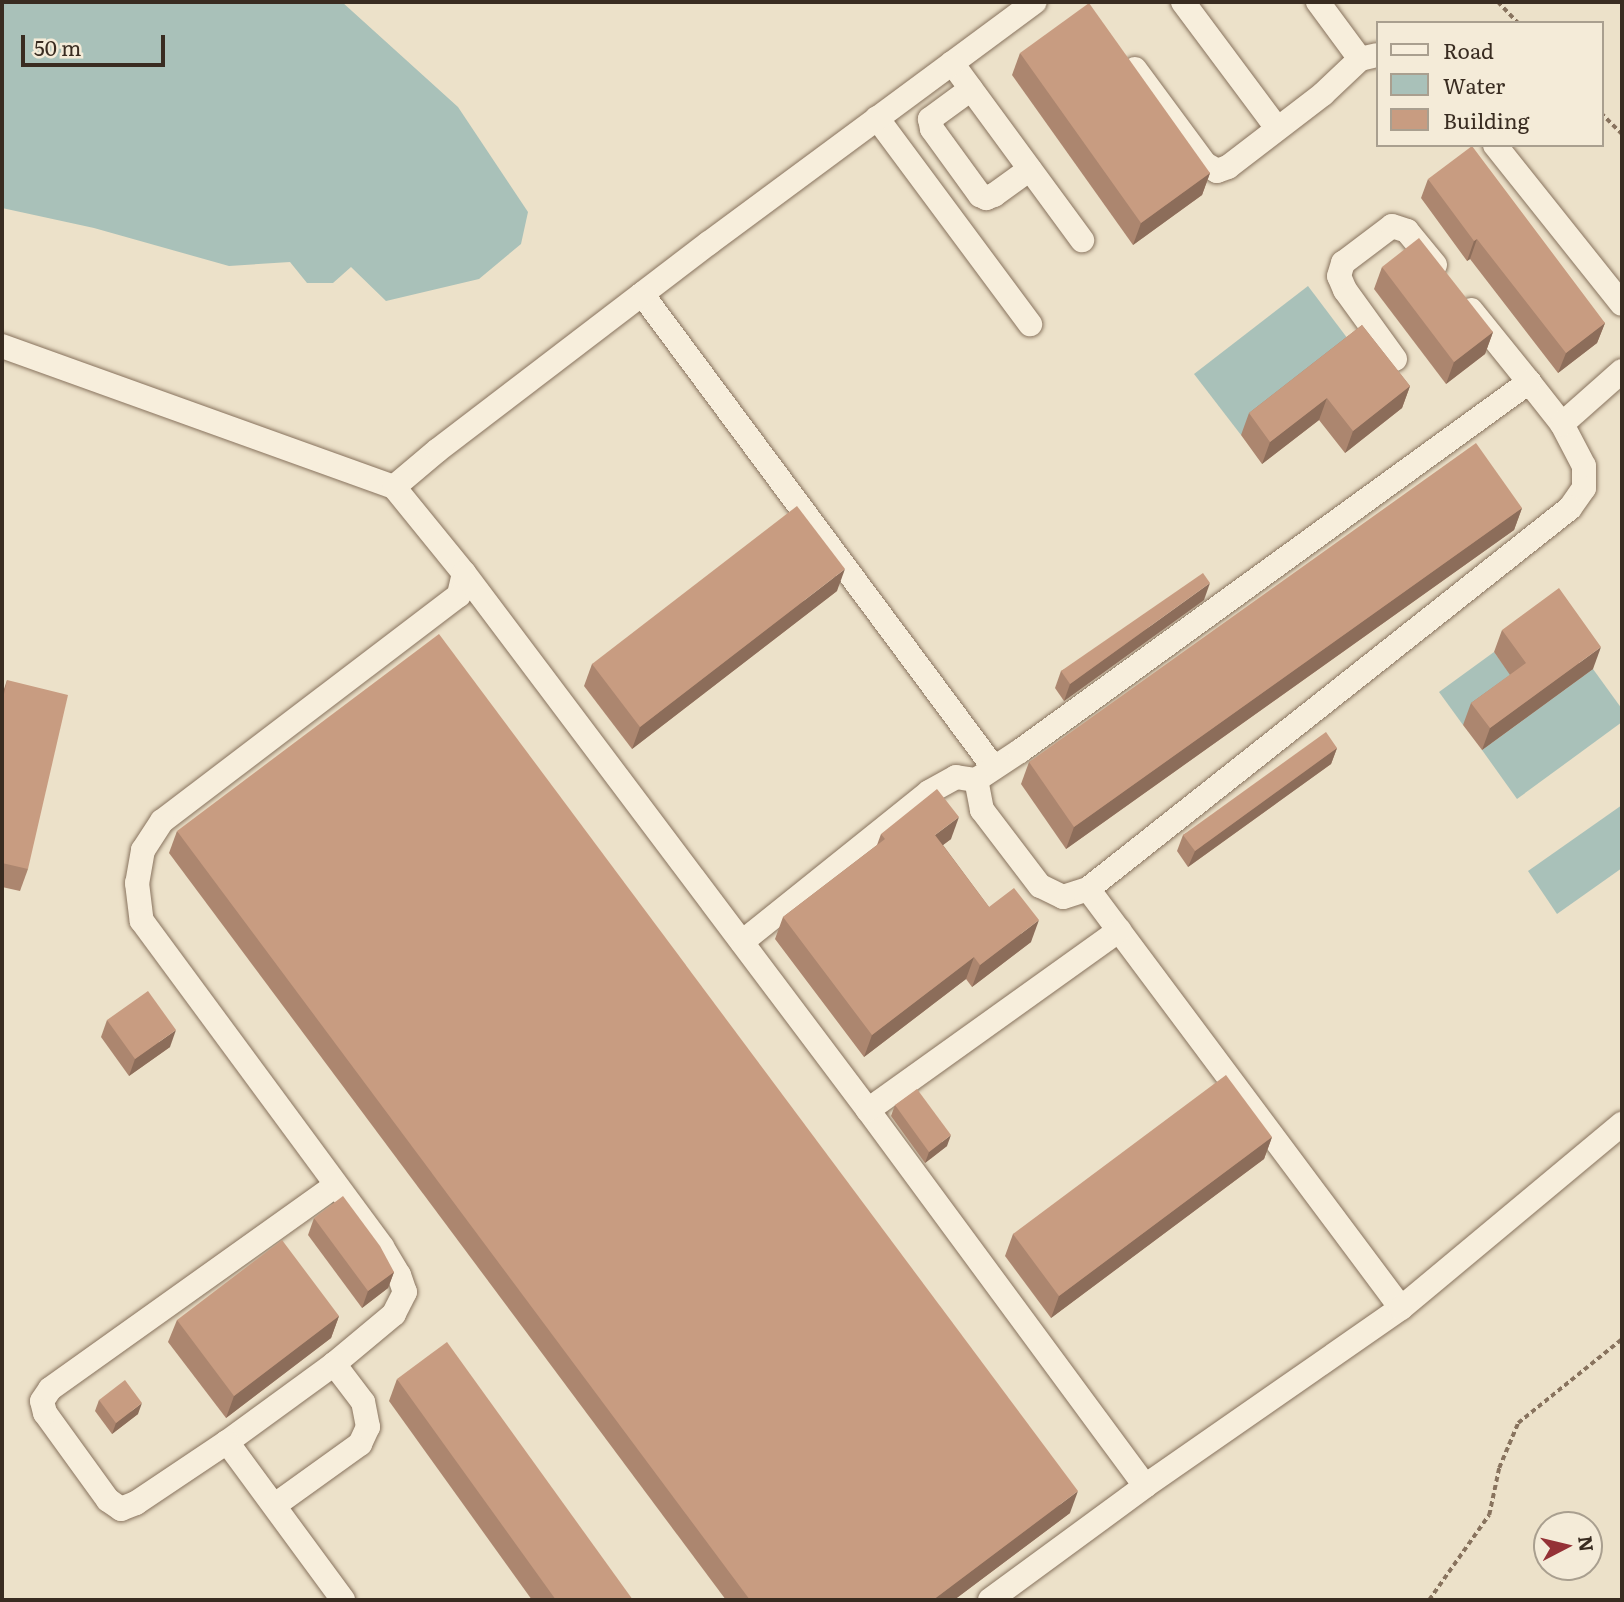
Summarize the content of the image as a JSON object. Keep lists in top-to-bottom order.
{
  "legend": ["Road", "Water", "Building"],
  "scale_bar": "50 m",
  "north": "right"
}
